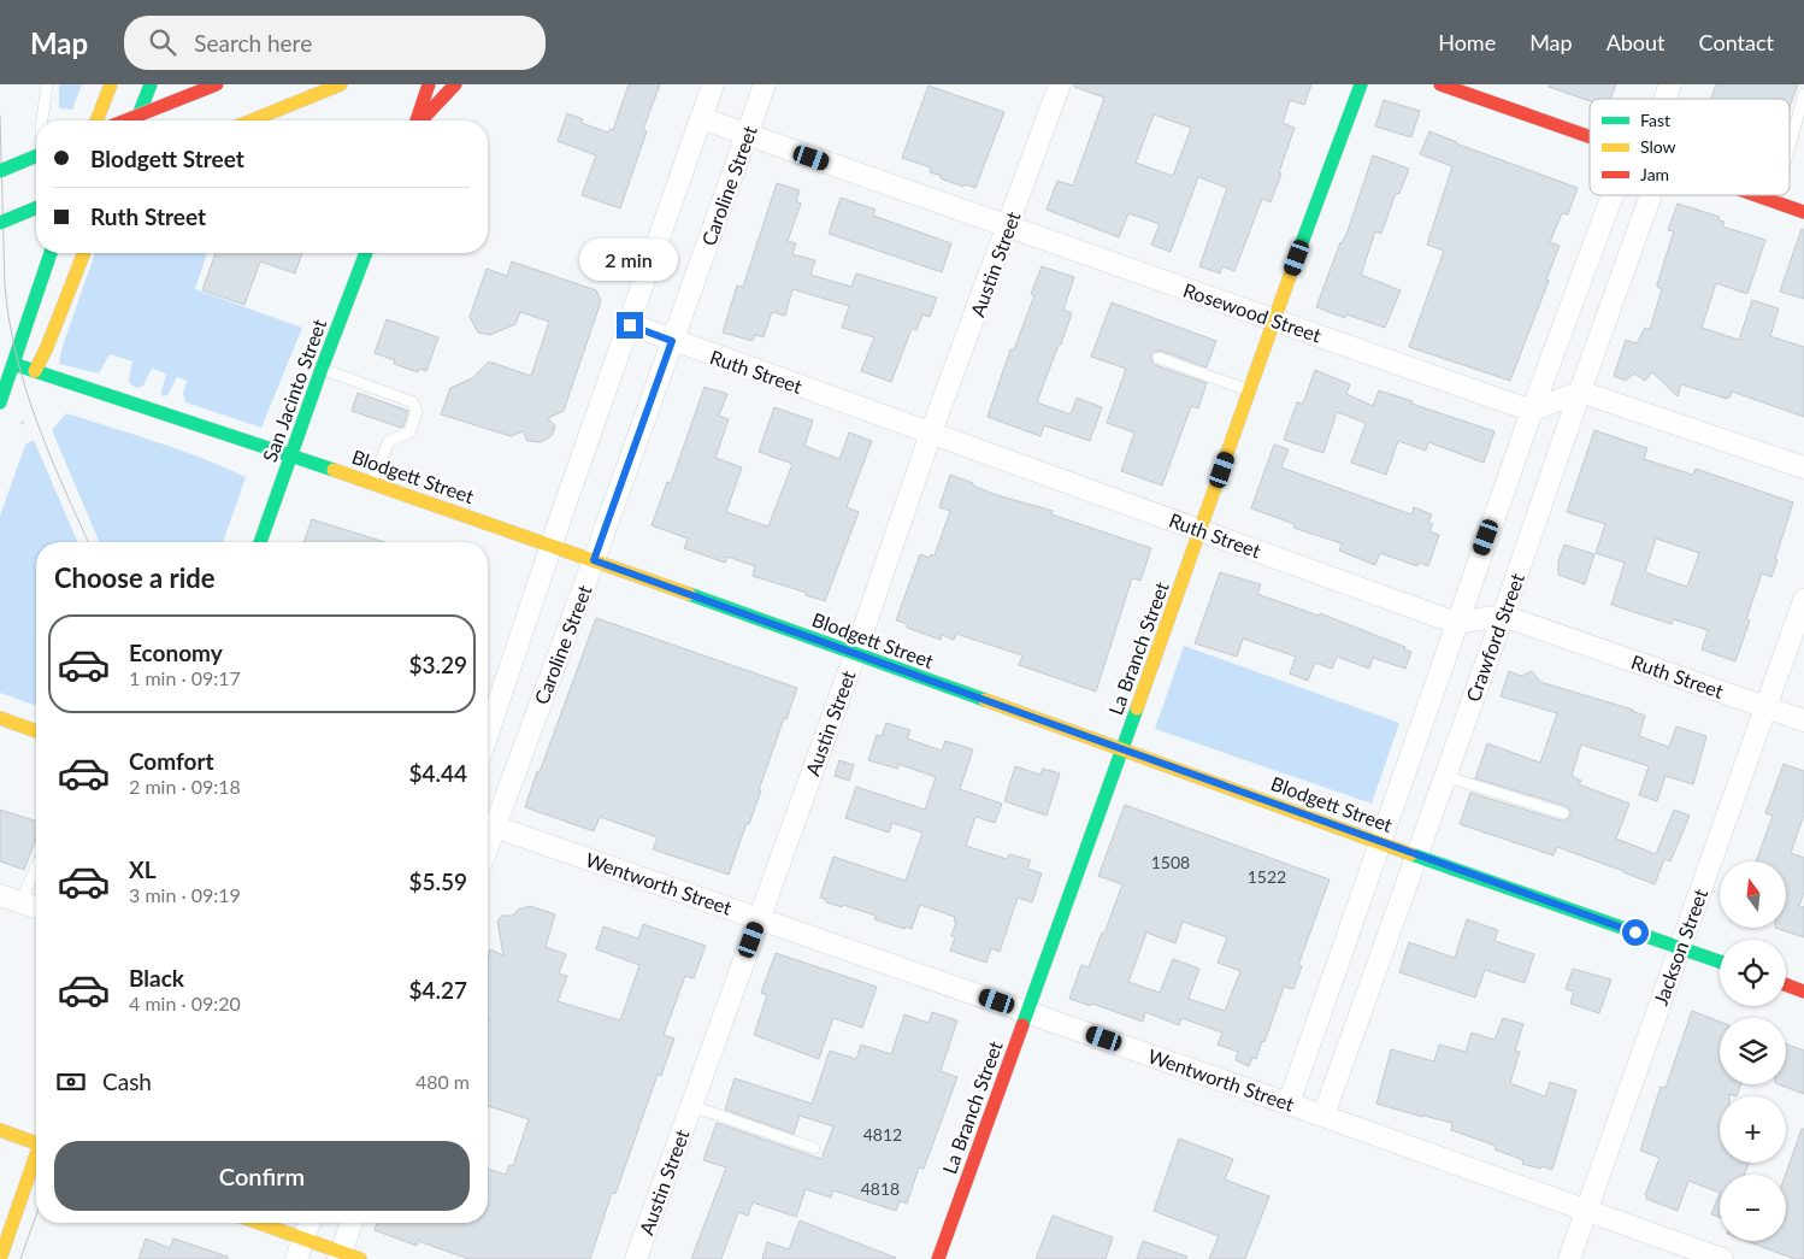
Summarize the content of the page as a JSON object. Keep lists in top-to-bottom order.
{
  "streets": {
    "main road": ["San Jacinto Street", "Blodgett Street", "La Branch Street"],
    "street": [
      "Caroline Street",
      "Austin Street",
      "Rosewood Street",
      "Ruth Street",
      "Crawford Street",
      "Wentworth Street",
      "Jackson Street"
    ]
  },
  "crossings": [
    ["Caroline Street", "Rosewood Street"],
    ["Caroline Street", "Ruth Street"],
    ["Caroline Street", "Blodgett Street"],
    ["Austin Street", "Rosewood Street"],
    ["Austin Street", "Ruth Street"],
    ["Austin Street", "Blodgett Street"],
    ["Austin Street", "Wentworth Street"],
    ["Rosewood Street", "Crawford Street"],
    ["Rosewood Street", "La Branch Street"],
    ["Ruth Street", "Crawford Street"],
    ["Ruth Street", "La Branch Street"],
    ["Ruth Street", "Jackson Street"],
    ["San Jacinto Street", "Blodgett Street"],
    ["Blodgett Street", "Crawford Street"],
    ["Blodgett Street", "La Branch Street"],
    ["Blodgett Street", "Jackson Street"],
    ["Crawford Street", "Wentworth Street"],
    ["La Branch Street", "Wentworth Street"],
    ["Wentworth Street", "Jackson Street"]
  ],
  "house_numbers": [
    "1508",
    "1522",
    "4812",
    "4818"
  ],
  "legend": ["Fast", "Slow", "Jam"],
  "north": "top",
  "page": {
    "header": "Map",
    "search": "Search here",
    "nav": [
      "Home",
      "Map",
      "About",
      "Contact"
    ],
    "banner": ["Blodgett Street", "Ruth Street"],
    "bubble": "2 min",
    "heading": "Choose a ride",
    "list": [
      {
        "name": "Economy",
        "note": "1 min · 09:17",
        "value": "$3.29"
      },
      {
        "name": "Comfort",
        "note": "2 min · 09:18",
        "value": "$4.44"
      },
      {
        "name": "XL",
        "note": "3 min · 09:19",
        "value": "$5.59"
      },
      {
        "name": "Black",
        "note": "4 min · 09:20",
        "value": "$4.27"
      }
    ],
    "map_buttons": ["+", "−"],
    "pay": ["Cash", "480 m"],
    "buttons": "Confirm"
  }
}
